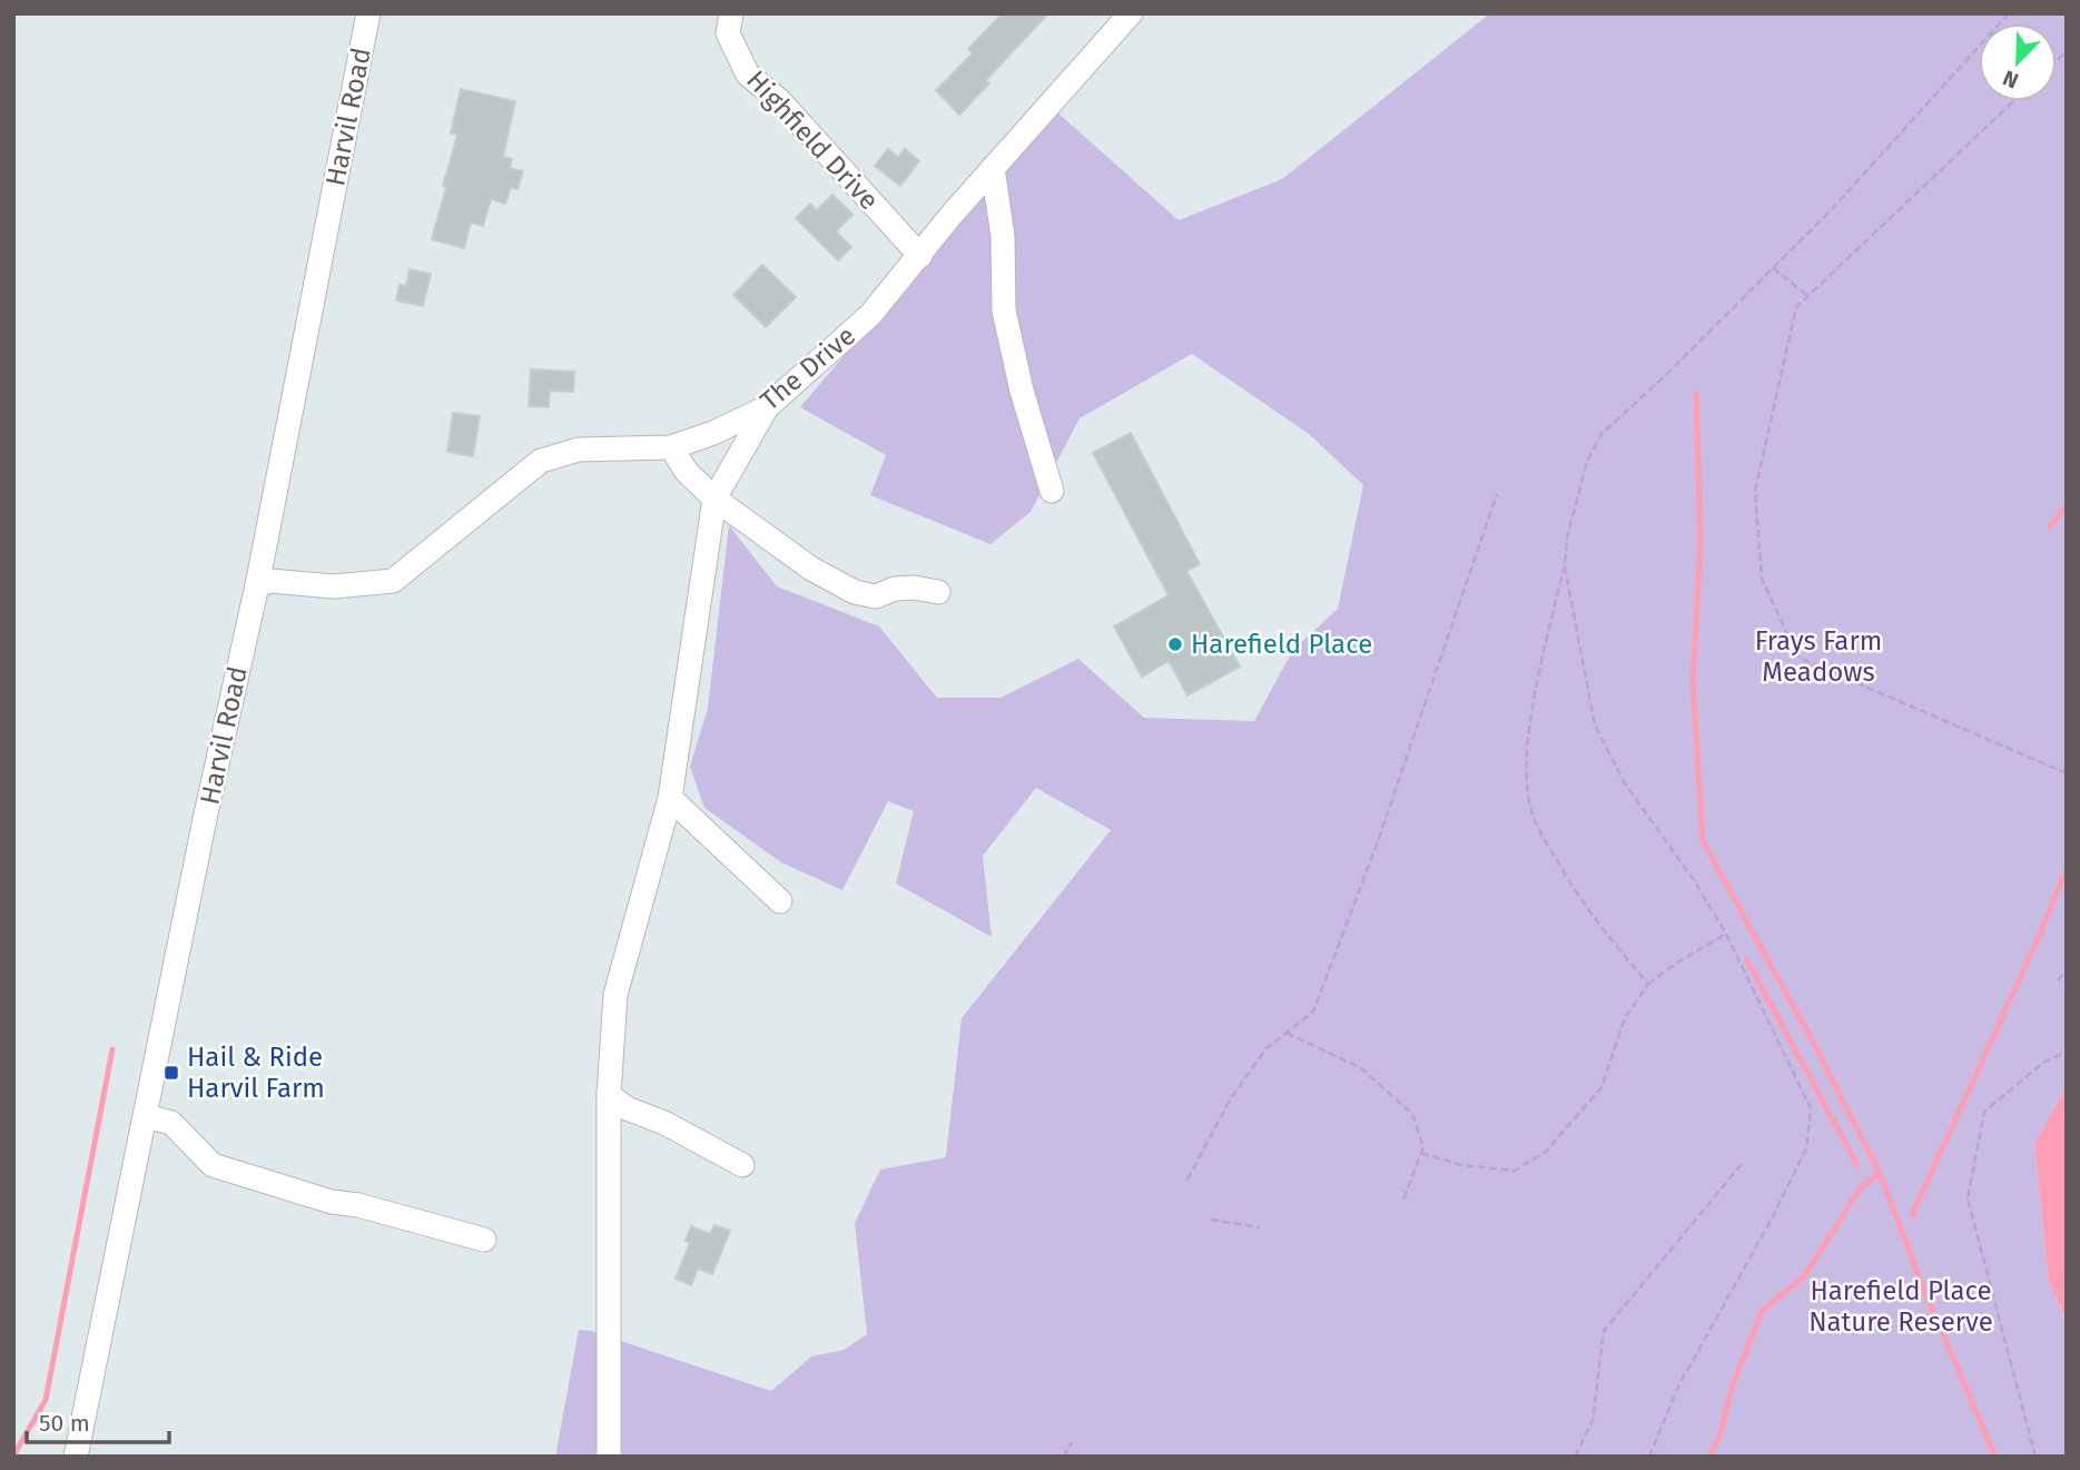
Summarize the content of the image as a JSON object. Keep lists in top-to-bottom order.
{
  "streets": {
    "street": ["Harvil Road", "Highfield Drive", "The Drive"]
  },
  "crossings": [
    ["Harvil Road", "The Drive"],
    ["Highfield Drive", "The Drive"]
  ],
  "parks": ["Frays Farm Meadows", "Harefield Place Nature Reserve"],
  "places": {
    "other": ["Harefield Place"],
    "transit": ["Hail & Ride Harvil Farm"]
  },
  "scale_bar": "50 m",
  "north": "bottom left"
}
